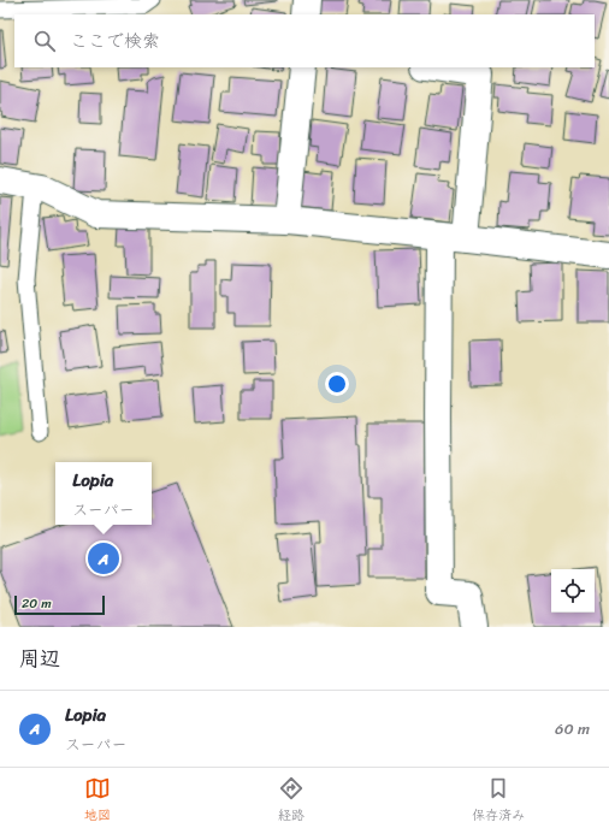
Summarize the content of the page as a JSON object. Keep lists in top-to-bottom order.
{
  "scale_bar": "20 m",
  "page": {
    "search": "ここで検索",
    "popup": ["Lopia", "スーパー"],
    "pins": "A",
    "scale": "20 m",
    "heading": "周辺",
    "list": [
      {
        "mark": "A",
        "name": "Lopia",
        "note": "スーパー",
        "value": "60 m"
      }
    ],
    "nav": ["地図", "経路", "保存済み"]
  }
}
